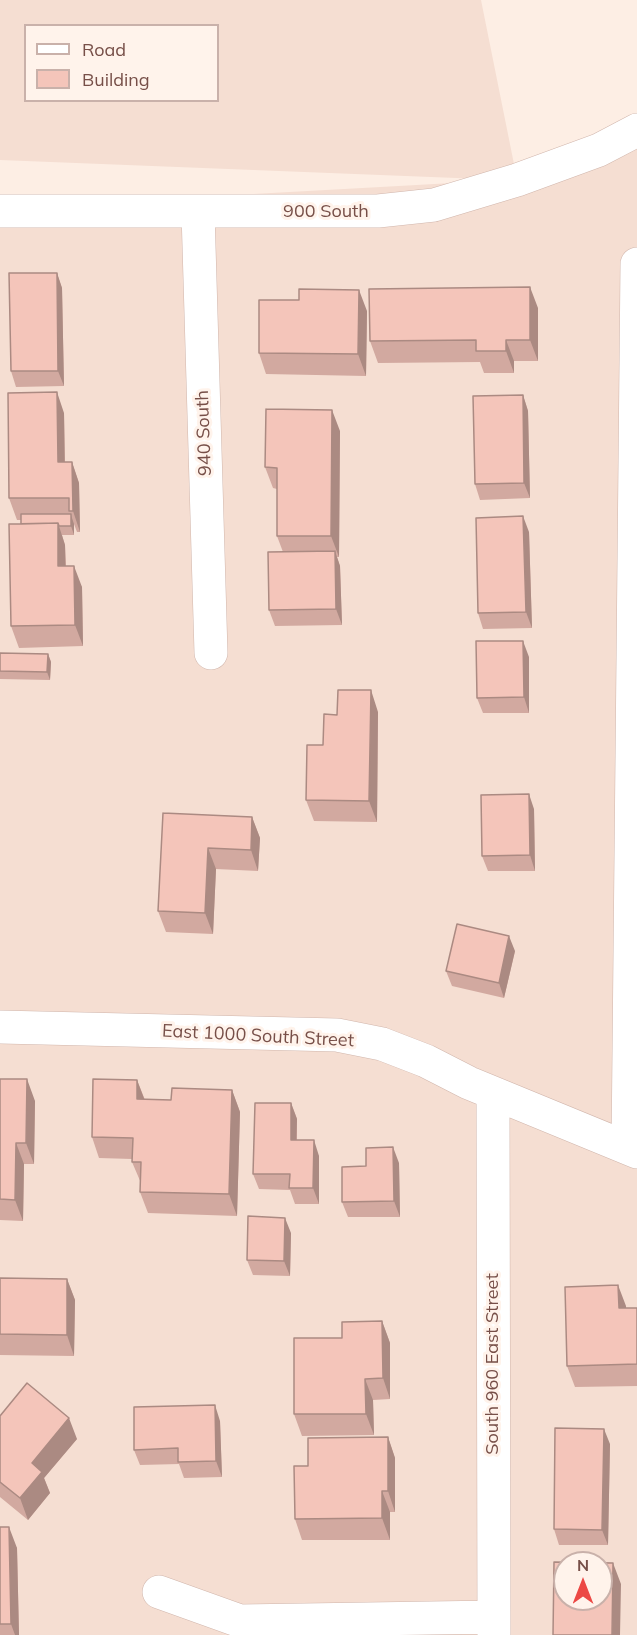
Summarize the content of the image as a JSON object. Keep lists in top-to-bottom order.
{
  "streets": {
    "street": [
      "900 South",
      "940 South",
      "East 1000 South Street",
      "South 960 East Street"
    ]
  },
  "crossings": [
    ["900 South", "940 South"],
    ["East 1000 South Street", "South 960 East Street"]
  ],
  "legend": ["Road", "Building"],
  "north": "top"
}
